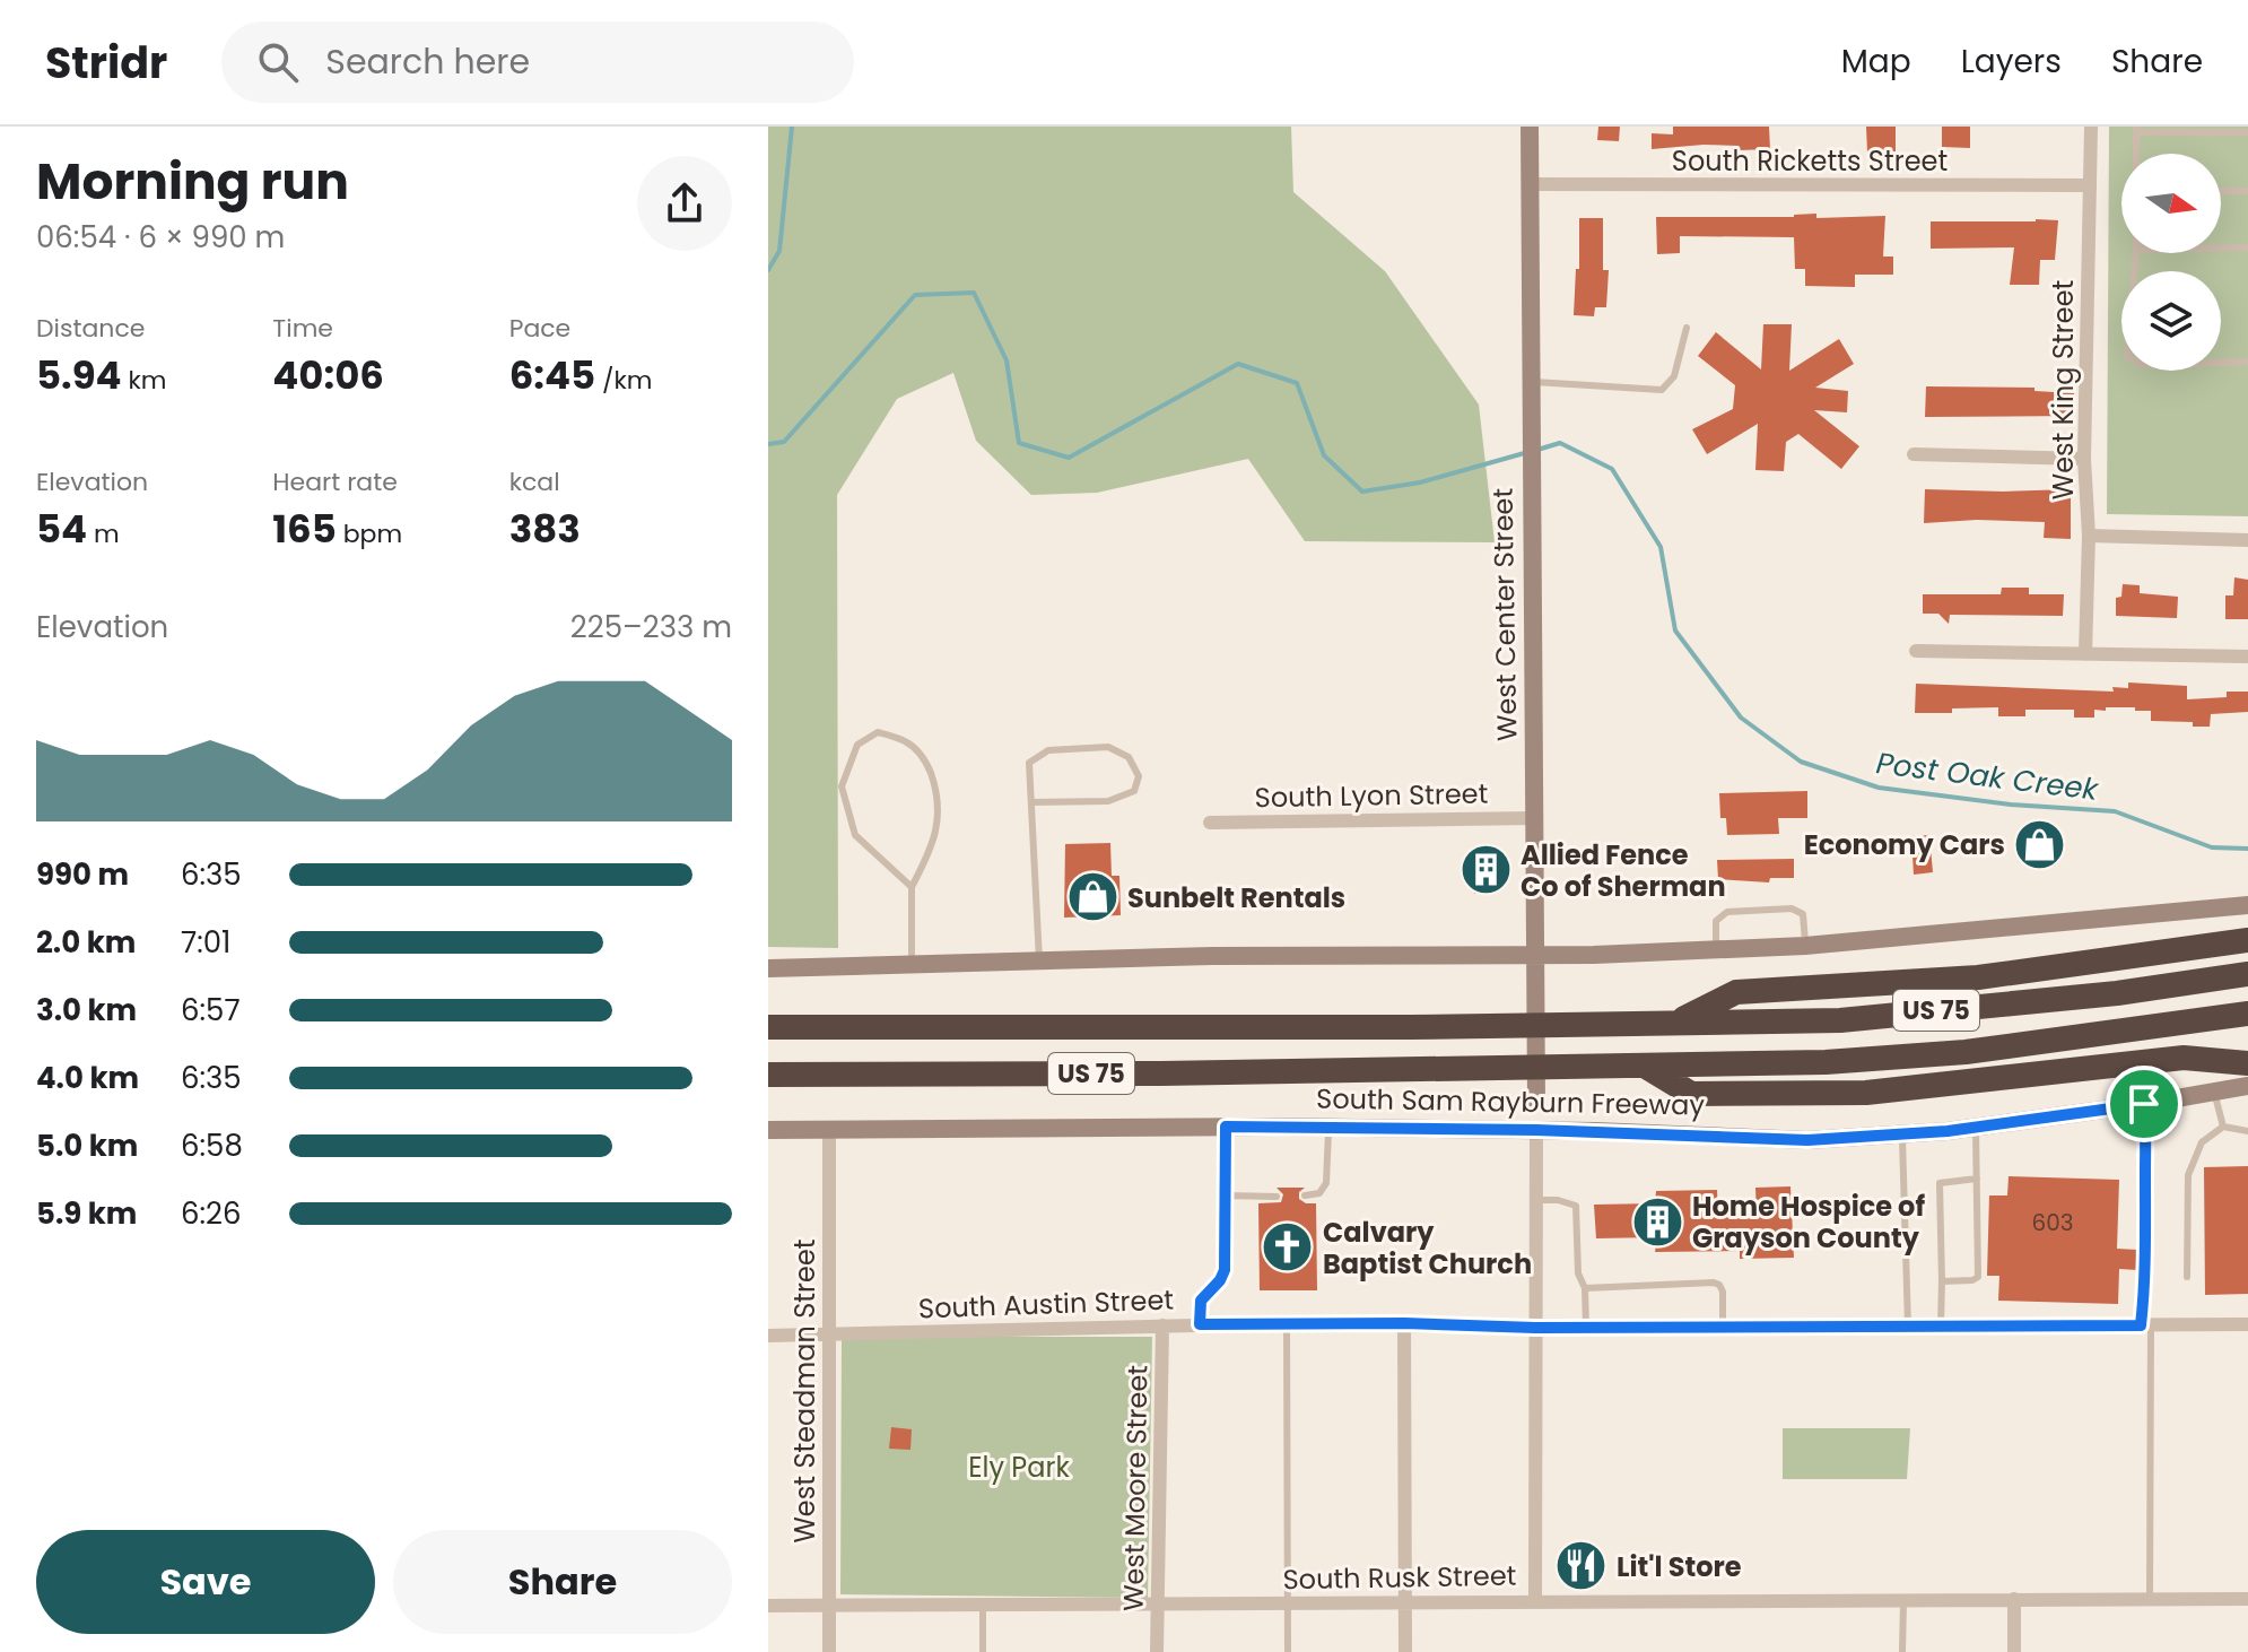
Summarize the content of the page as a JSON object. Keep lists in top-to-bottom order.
{
  "streets": {
    "highway": ["US 75", "South Sam Rayburn Freeway"],
    "main road": ["West Center Street"],
    "street": [
      "South Ricketts Street",
      "West King Street",
      "South Lyon Street",
      "South Austin Street",
      "West Steadman Street",
      "West Moore Street",
      "South Rusk Street"
    ]
  },
  "crossings": [
    ["South Ricketts Street", "West King Street"],
    ["South Ricketts Street", "West Center Street"],
    ["West Center Street", "South Lyon Street"],
    ["South Sam Rayburn Freeway", "West Steadman Street"],
    ["South Austin Street", "West Steadman Street"],
    ["South Austin Street", "West Moore Street"],
    ["West Steadman Street", "South Rusk Street"],
    ["West Moore Street", "South Rusk Street"]
  ],
  "water": ["Post Oak Creek"],
  "parks": ["Ely Park"],
  "places": {
    "shop": ["Economy Cars", "Sunbelt Rentals"],
    "building": ["Allied Fence Co of Sherman", "Home Hospice of Grayson County"],
    "church": ["Calvary Baptist Church"],
    "restaurant": ["Lit'l Store"]
  },
  "house_numbers": ["603"],
  "north": "right",
  "page": {
    "header": "Stridr",
    "search": "Search here",
    "nav": ["Map", "Layers", "Share"],
    "heading": ["Morning run", "06:54 · 6 × 990 m"],
    "stats": [
      ["Distance", "5.94 km"],
      ["Time", "40:06"],
      ["Pace", "6:45 /km"],
      ["Elevation", "54 m"],
      ["Heart rate", "165 bpm"],
      ["kcal", "383"]
    ],
    "chart": ["Elevation", "225–233 m"],
    "list": [
      {
        "name": "990 m",
        "note": "6:35"
      },
      {
        "name": "2.0 km",
        "note": "7:01"
      },
      {
        "name": "3.0 km",
        "note": "6:57"
      },
      {
        "name": "4.0 km",
        "note": "6:35"
      },
      {
        "name": "5.0 km",
        "note": "6:58"
      },
      {
        "name": "5.9 km",
        "note": "6:26"
      }
    ],
    "buttons": ["Save", "Share"]
  }
}
